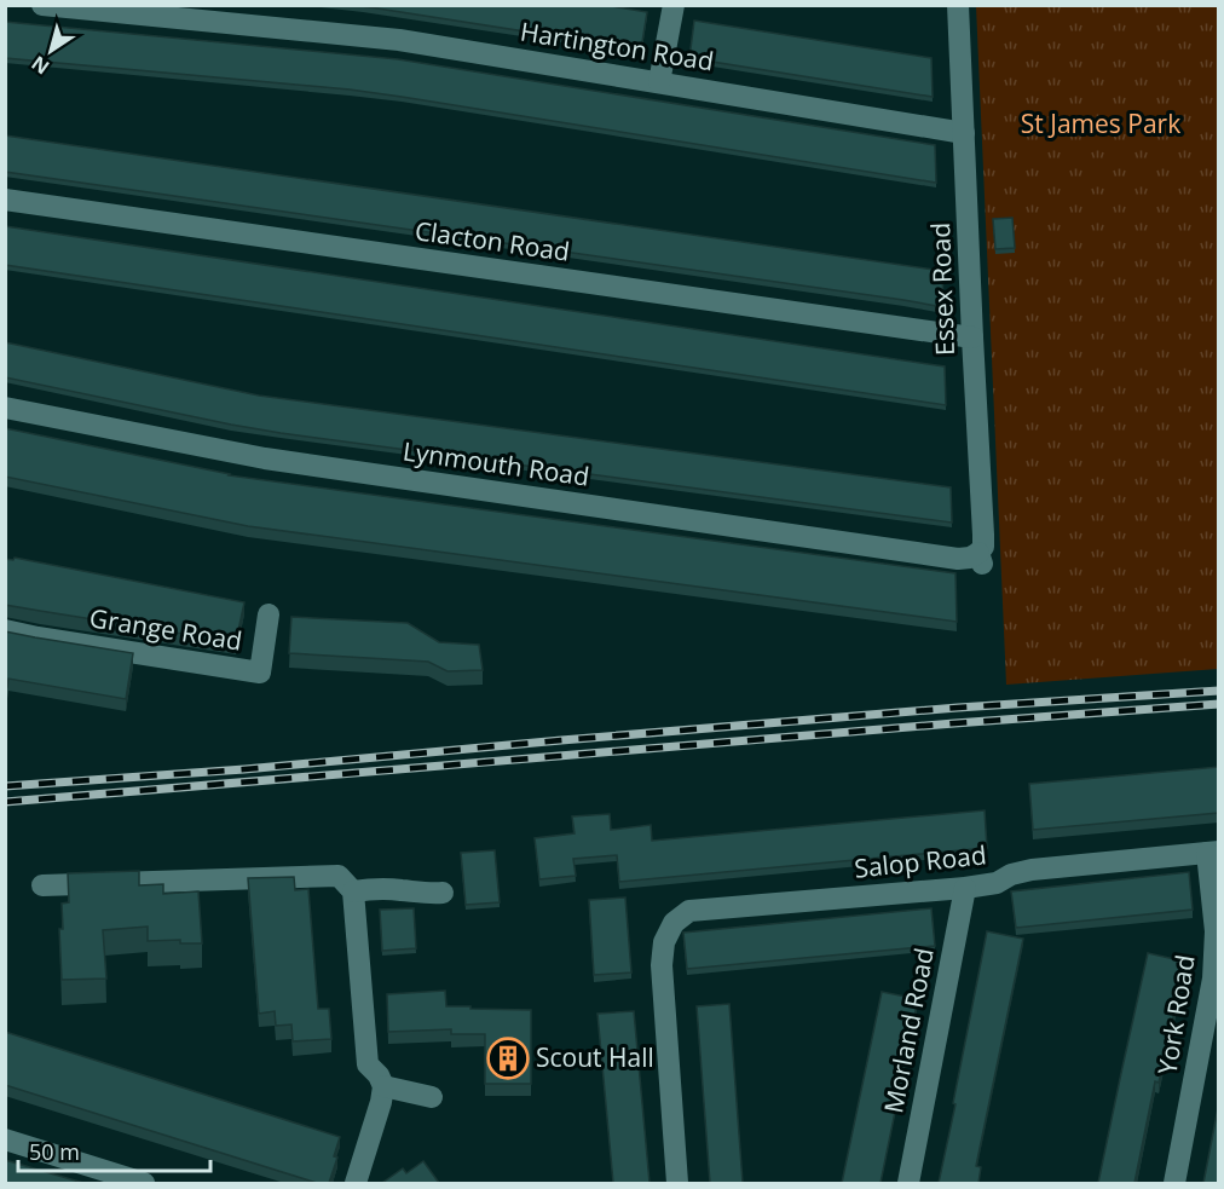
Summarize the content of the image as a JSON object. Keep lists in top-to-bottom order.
{
  "streets": {
    "street": [
      "Hartington Road",
      "Clacton Road",
      "Essex Road",
      "Lynmouth Road",
      "Grange Road",
      "Salop Road",
      "York Road",
      "Morland Road"
    ]
  },
  "crossings": [
    ["Hartington Road", "Essex Road"],
    ["Clacton Road", "Essex Road"],
    ["Essex Road", "Lynmouth Road"],
    ["Salop Road", "York Road"],
    ["Salop Road", "Morland Road"]
  ],
  "parks": ["St James Park"],
  "places": {
    "building": ["Scout Hall"]
  },
  "scale_bar": "50 m",
  "north": "bottom left"
}
